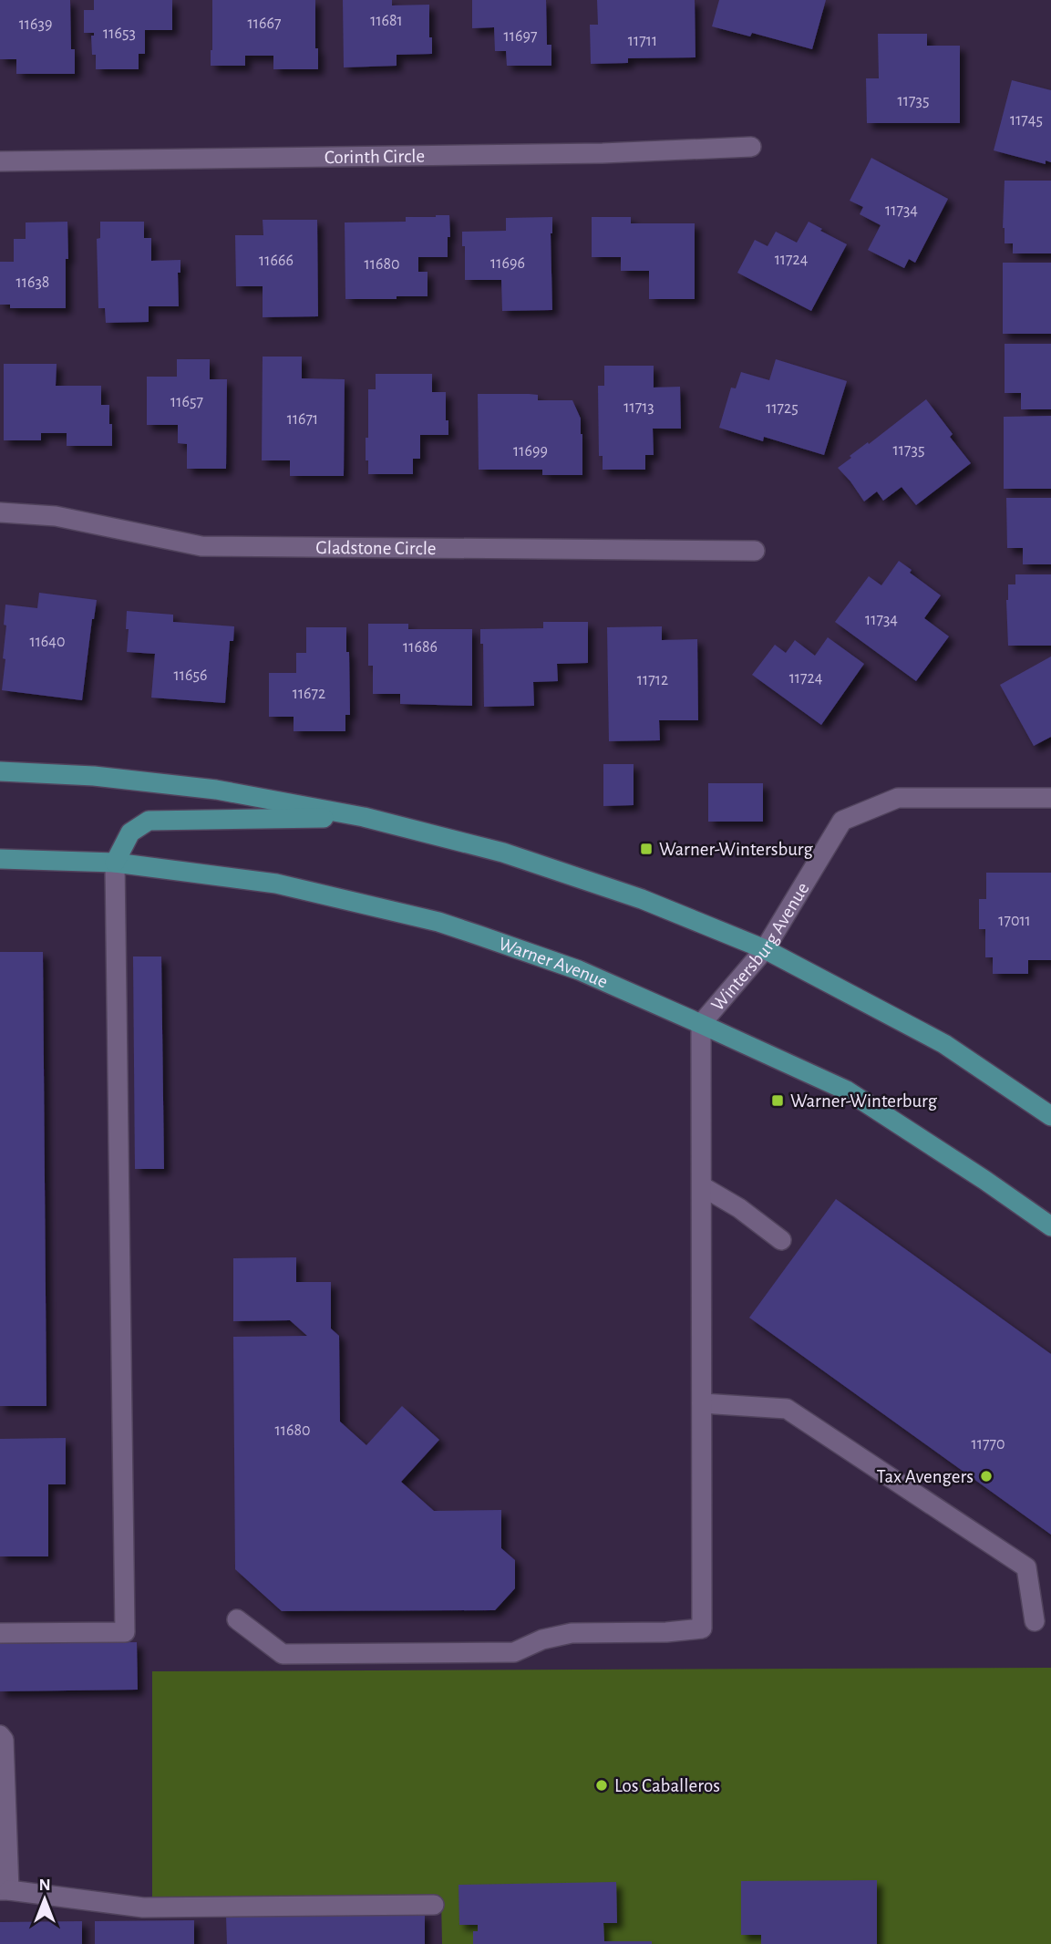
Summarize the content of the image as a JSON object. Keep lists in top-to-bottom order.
{
  "streets": {
    "main road": ["Warner Avenue"],
    "street": ["Corinth Circle", "Gladstone Circle", "Wintersburg Avenue"]
  },
  "crossings": [
    ["Wintersburg Avenue", "Warner Avenue"]
  ],
  "places": {
    "transit": ["Warner-Wintersburg", "Warner-Winterburg"],
    "other": ["Tax Avengers", "Los Caballeros"]
  },
  "house_numbers": [
    "11681",
    "11667",
    "11639",
    "11653",
    "11697",
    "11711",
    "11735",
    "11745",
    "11734",
    "11724",
    "11666",
    "11696",
    "11680",
    "11638",
    "11657",
    "11713",
    "11725",
    "11671",
    "11735",
    "11699",
    "11734",
    "11640",
    "11686",
    "11656",
    "11724",
    "11712",
    "11672",
    "17011",
    "11680",
    "11770"
  ],
  "north": "top"
}
